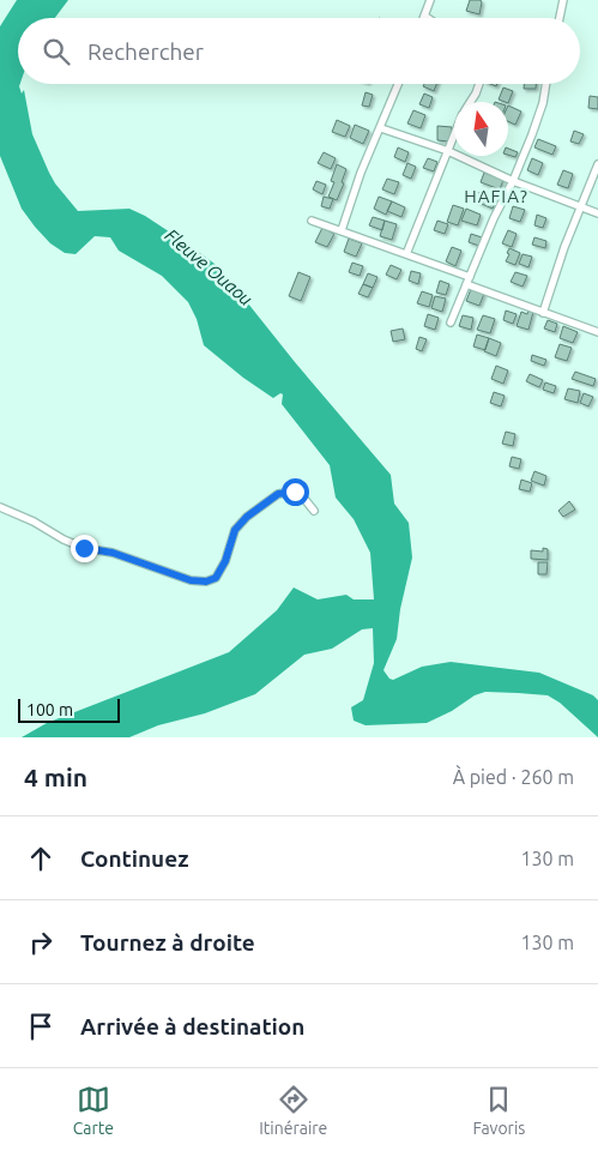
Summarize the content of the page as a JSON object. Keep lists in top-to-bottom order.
{
  "districts": ["HAFIA?"],
  "water": ["Fleuve Ouaou"],
  "scale_bar": "100 m",
  "north": "top",
  "page": {
    "search": "Rechercher",
    "scale": "100 m",
    "heading": ["4 min", "À pied · 260 m"],
    "list": [
      ["Continuez", "130 m"],
      ["Tournez à droite", "130 m"],
      "Arrivée à destination"
    ],
    "nav": ["Carte", "Itinéraire", "Favoris"]
  }
}
